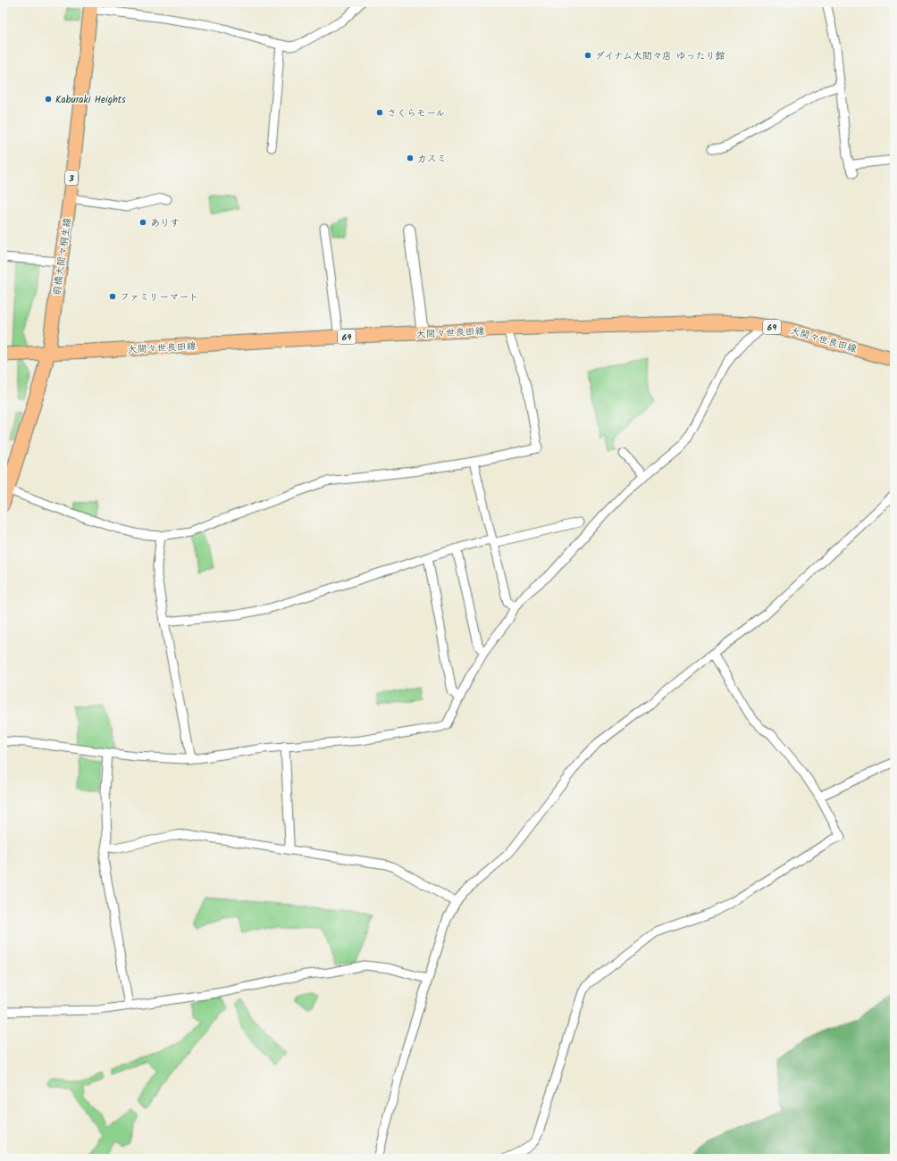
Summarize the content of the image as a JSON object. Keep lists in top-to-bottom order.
{
  "streets": {
    "main road": [
      "3",
      "前橋大間々桐生線",
      "69",
      "大間々世良田線"
    ]
  },
  "crossings": [
    ["前橋大間々桐生線", "大間々世良田線"]
  ],
  "places": [
    "ダイナム大間々店 ゆったり館",
    "Kaburaki Heights",
    "さくらモール",
    "カスミ",
    "ありす",
    "ファミリーマート"
  ]
}
